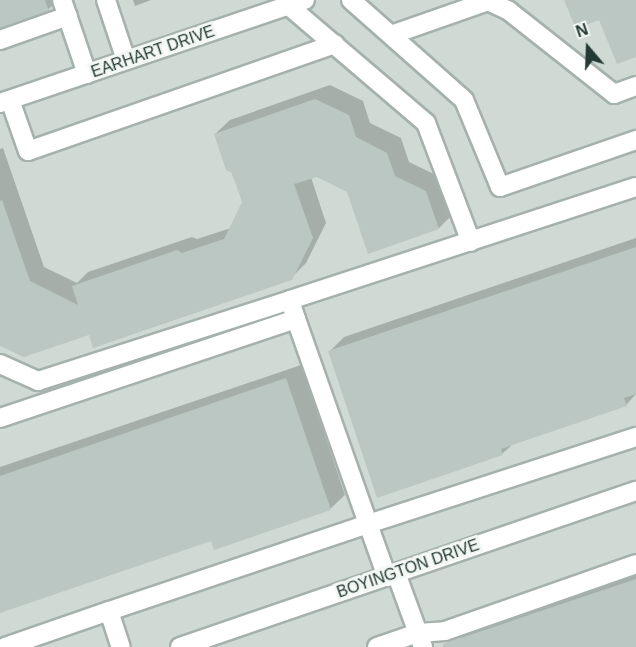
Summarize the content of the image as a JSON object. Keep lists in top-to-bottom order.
{
  "streets": {
    "street": ["EARHART DRIVE", "BOYINGTON DRIVE"]
  },
  "north": "top"
}
